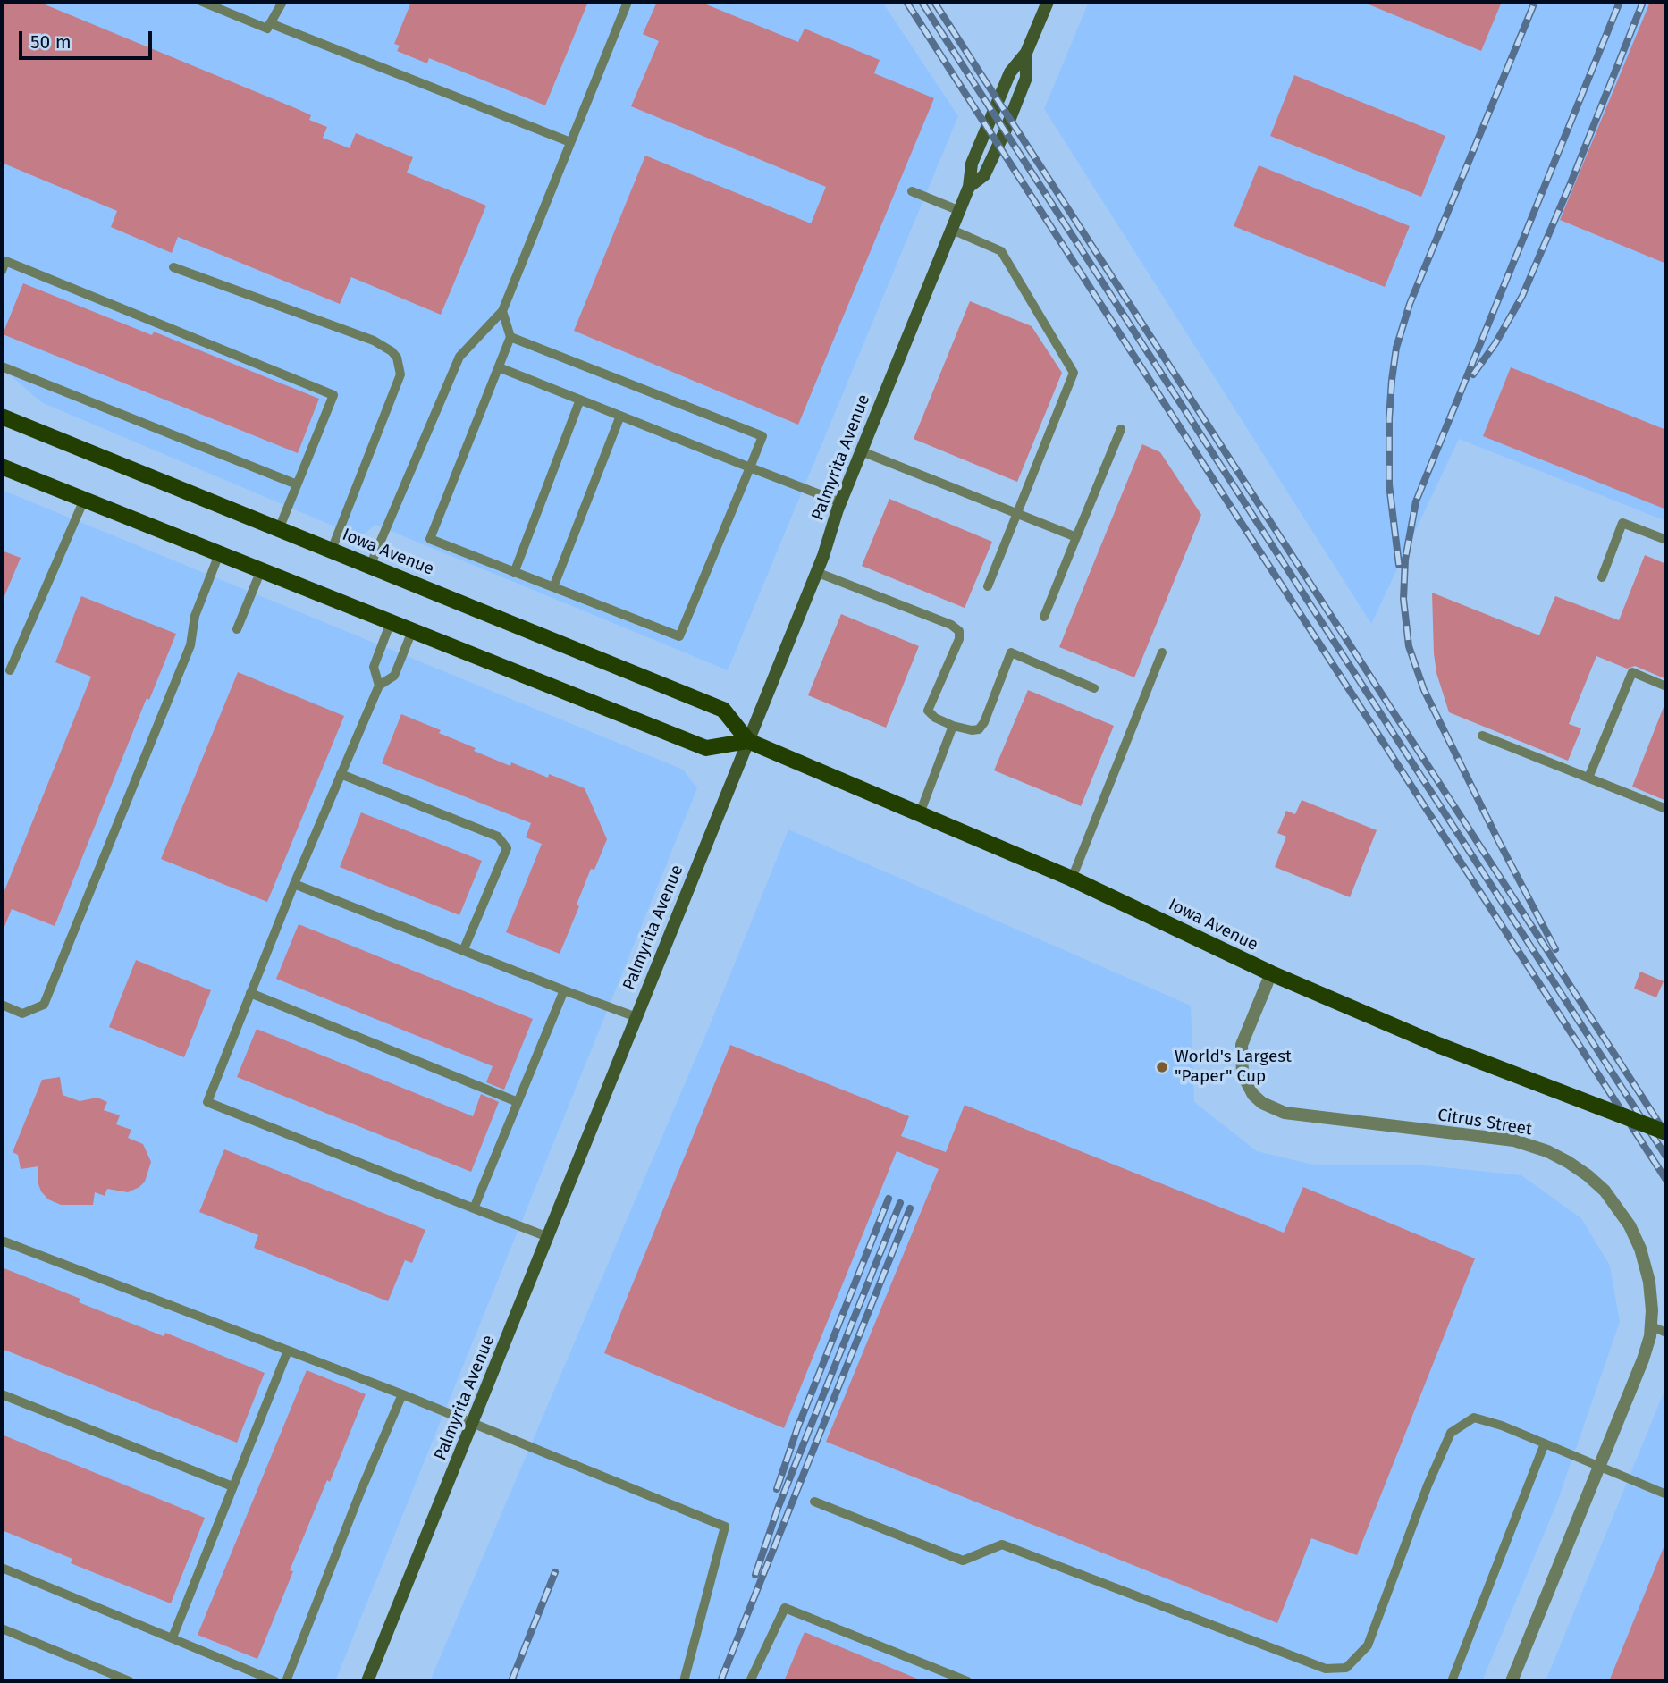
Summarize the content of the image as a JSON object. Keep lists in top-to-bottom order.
{
  "streets": {
    "main road": ["Iowa Avenue"],
    "street": ["Palmyrita Avenue", "Citrus Street"]
  },
  "crossings": [
    ["Palmyrita Avenue", "Iowa Avenue"],
    ["Iowa Avenue", "Citrus Street"]
  ],
  "places": ["World's Largest \"Paper\" Cup"],
  "scale_bar": "50 m"
}
